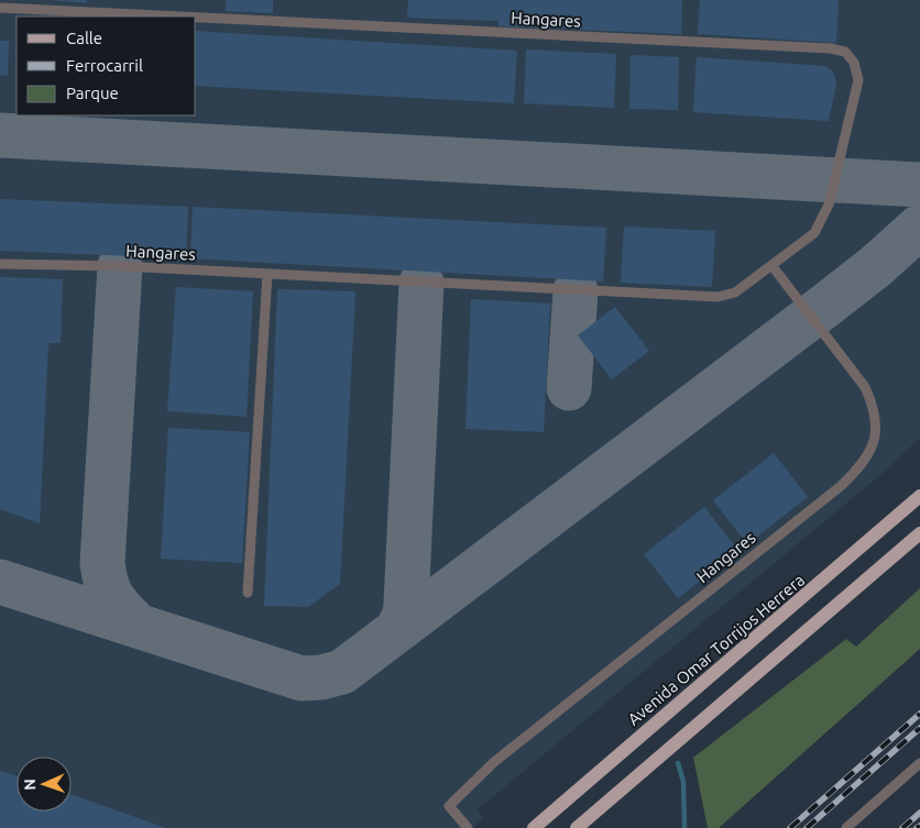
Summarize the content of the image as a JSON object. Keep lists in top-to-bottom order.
{
  "streets": {
    "main road": ["Avenida Omar Torrijos Herrera"],
    "lane": ["Hangares"]
  },
  "legend": ["Calle", "Ferrocarril", "Parque"],
  "north": "left"
}
